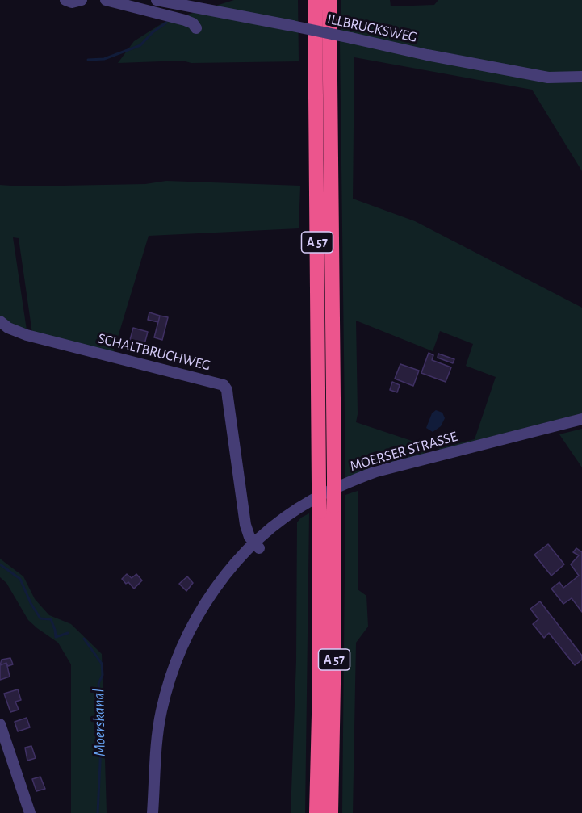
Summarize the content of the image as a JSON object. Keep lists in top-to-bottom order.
{
  "streets": {
    "highway": ["A 57"],
    "street": ["ILLBRUCKSWEG", "SCHALTBRUCHWEG", "MOERSER STRASSE"]
  },
  "crossings": [
    ["SCHALTBRUCHWEG", "MOERSER STRASSE"]
  ],
  "water": ["Moerskanal"]
}
